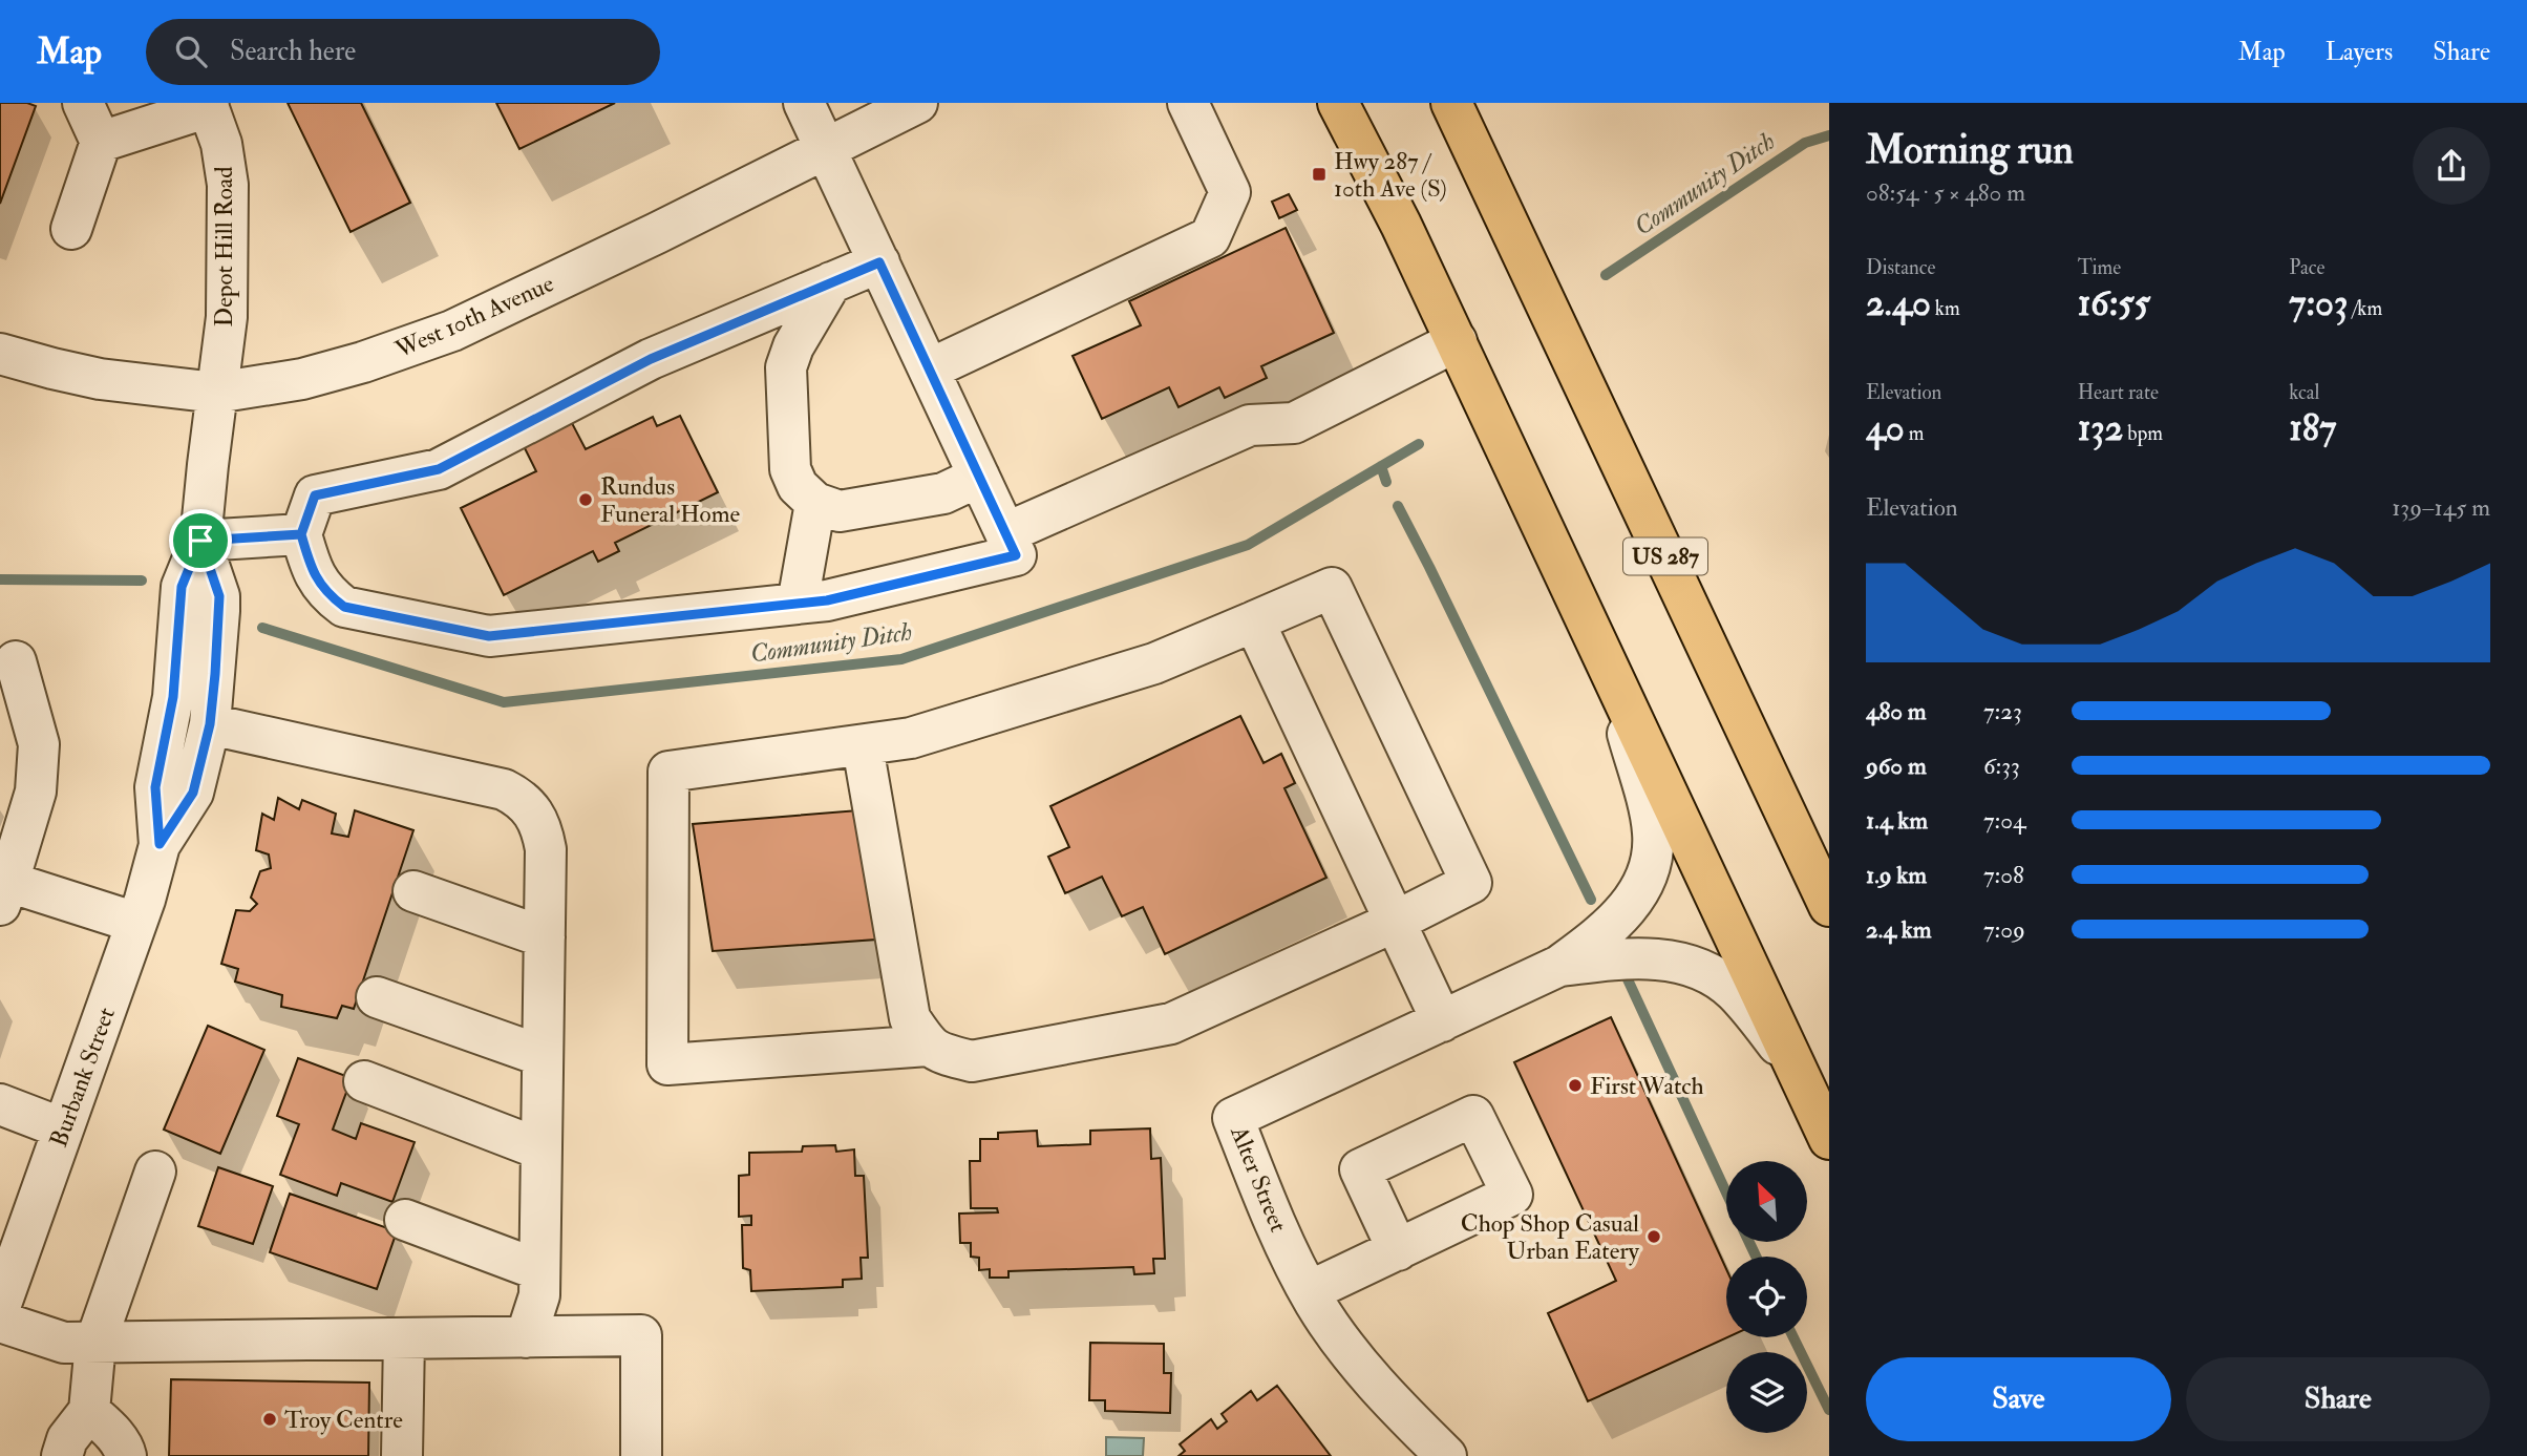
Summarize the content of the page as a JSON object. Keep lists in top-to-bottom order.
{
  "streets": {
    "main road": ["US 287"],
    "street": [
      "Depot Hill Road",
      "West 10th Avenue",
      "Burbank Street",
      "Alter Street"
    ]
  },
  "crossings": [
    ["Depot Hill Road", "West 10th Avenue"],
    ["Depot Hill Road", "Burbank Street"],
    ["West 10th Avenue", "Burbank Street"]
  ],
  "water": ["Community Ditch"],
  "places": {
    "transit": ["Hwy 287 / 10th Ave (S)"],
    "other": [
      "Rundus Funeral Home",
      "First Watch",
      "Chop Shop Casual Urban Eatery",
      "Troy Centre"
    ]
  },
  "north": "top left",
  "page": {
    "header": "Map",
    "search": "Search here",
    "nav": ["Map", "Layers", "Share"],
    "heading": ["Morning run", "08:54 · 5 × 480 m"],
    "stats": [
      ["Distance", "2.40 km"],
      ["Time", "16:55"],
      ["Pace", "7:03 /km"],
      ["Elevation", "40 m"],
      ["Heart rate", "132 bpm"],
      ["kcal", "187"]
    ],
    "chart": ["Elevation", "139–145 m"],
    "list": [
      {
        "name": "480 m",
        "note": "7:23"
      },
      {
        "name": "960 m",
        "note": "6:33"
      },
      {
        "name": "1.4 km",
        "note": "7:04"
      },
      {
        "name": "1.9 km",
        "note": "7:08"
      },
      {
        "name": "2.4 km",
        "note": "7:09"
      }
    ],
    "buttons": ["Save", "Share"]
  }
}
